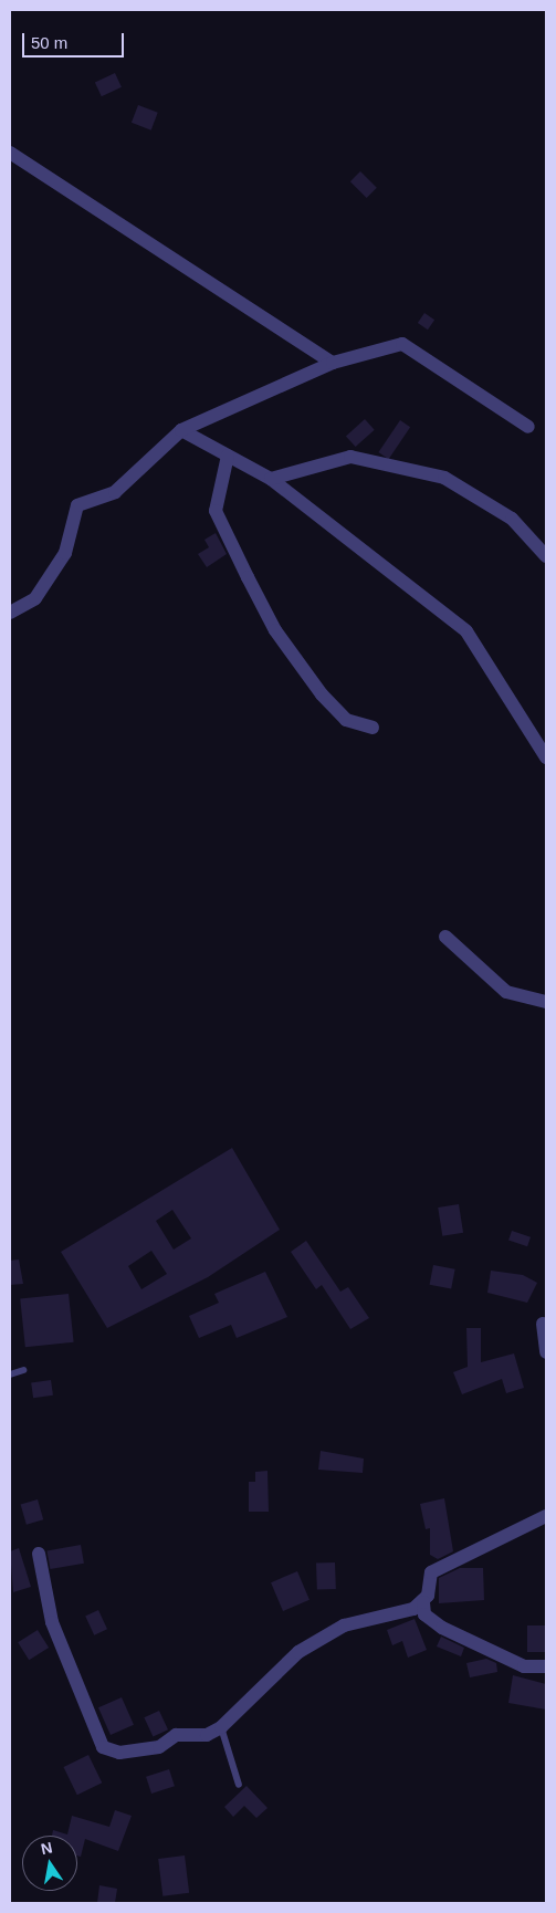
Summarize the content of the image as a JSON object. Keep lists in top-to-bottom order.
{
  "scale_bar": "50 m",
  "north": "top"
}
